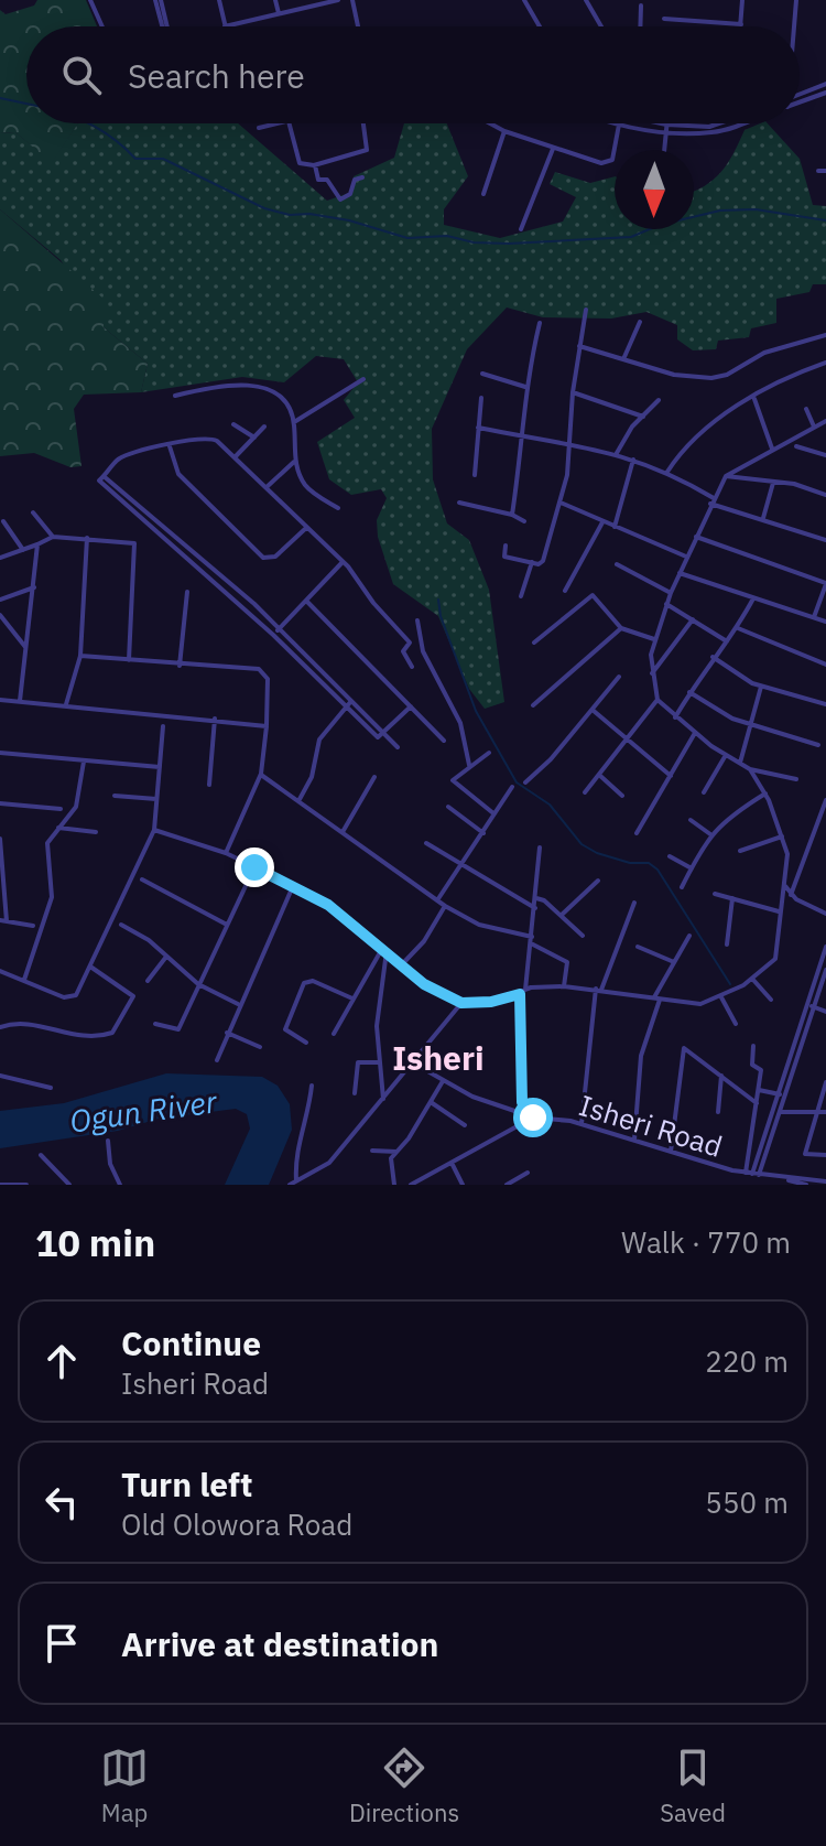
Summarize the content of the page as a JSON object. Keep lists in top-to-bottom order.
{
  "streets": {
    "street": ["Isheri Road"]
  },
  "districts": ["Isheri"],
  "water": ["Ogun River"],
  "north": "bottom",
  "page": {
    "search": "Search here",
    "heading": ["10 min", "Walk · 770 m"],
    "list": [
      ["Continue", "Isheri Road", "220 m"],
      ["Turn left", "Old Olowora Road", "550 m"],
      "Arrive at destination"
    ],
    "nav": ["Map", "Directions", "Saved"]
  }
}
